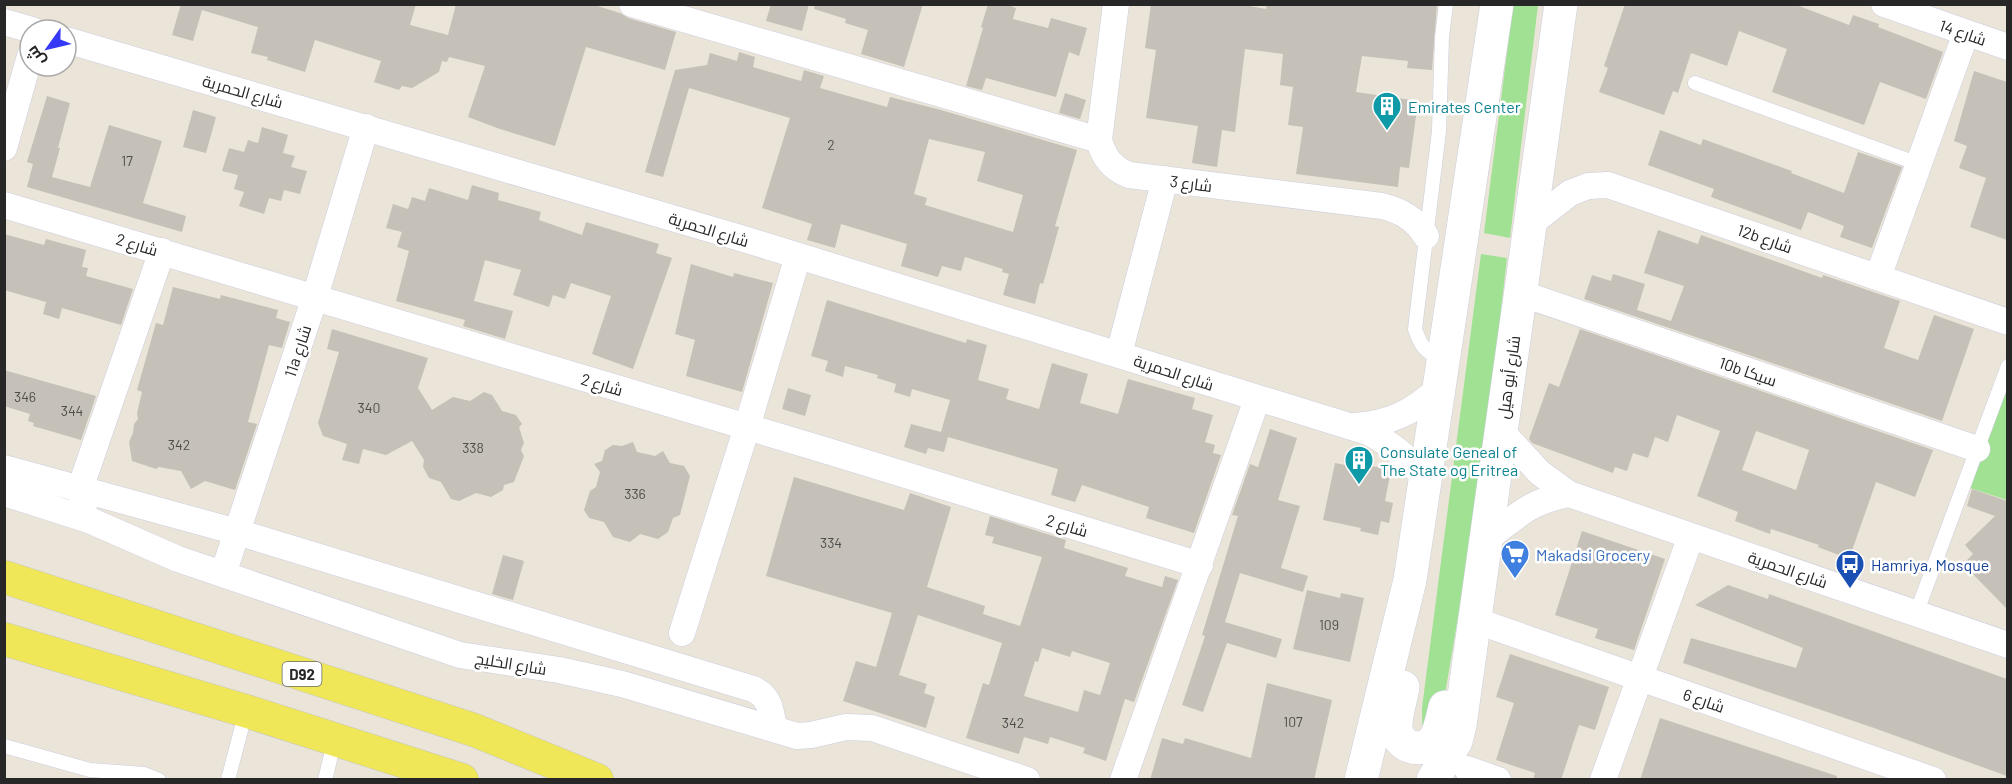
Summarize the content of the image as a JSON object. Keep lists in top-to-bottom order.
{
  "streets": {
    "main road": ["شارع أبو هيل", "D92"],
    "street": [
      "شارع 14",
      "شارع الحمرية",
      "شارع 3",
      "12b شارع",
      "شارع 2",
      "11a شارع",
      "10b سيكا",
      "شارع الخليج",
      "شارع 6"
    ]
  },
  "crossings": [
    ["شارع الحمرية", "11a شارع"],
    ["شارع الحمرية", "شارع أبو هيل"],
    ["12b شارع", "شارع أبو هيل"],
    ["شارع 2", "11a شارع"],
    ["11a شارع", "شارع الخليج"],
    ["10b سيكا", "شارع أبو هيل"],
    ["شارع أبو هيل", "شارع 6"]
  ],
  "places": {
    "building": ["Emirates Center", "Consulate Geneal of The State og Eritrea"],
    "supermarket": ["Makadsi Grocery"],
    "bus stop": ["Hamriya, Mosque"]
  },
  "house_numbers": [
    "2",
    "17",
    "346",
    "340",
    "344",
    "342",
    "338",
    "336",
    "334",
    "109",
    "107",
    "342"
  ],
  "north": "bottom left"
}
